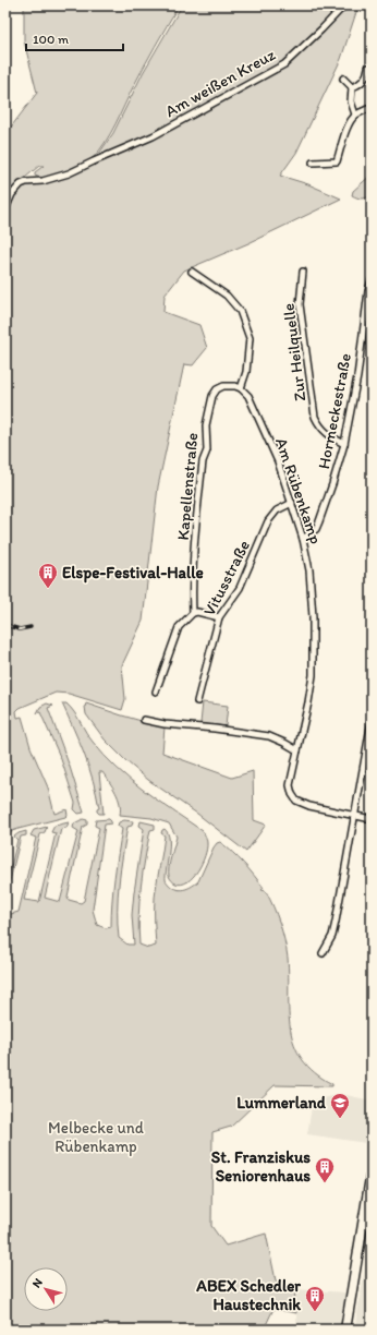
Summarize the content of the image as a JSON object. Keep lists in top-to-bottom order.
{
  "streets": {
    "street": [
      "Am weißen Kreuz",
      "Zur Heilquelle",
      "Hormeckestraße",
      "Kapellenstraße",
      "Am Rübenkamp",
      "Vitusstraße"
    ]
  },
  "crossings": [
    ["Zur Heilquelle", "Hormeckestraße"],
    ["Hormeckestraße", "Am Rübenkamp"],
    ["Kapellenstraße", "Am Rübenkamp"],
    ["Am Rübenkamp", "Vitusstraße"]
  ],
  "parks": ["Melbecke und Rübenkamp"],
  "places": {
    "building": ["Elspe-Festival-Halle", "St. Franziskus Seniorenhaus", "ABEX Schedler Haustechnik"],
    "school or university": ["Lummerland"]
  },
  "scale_bar": "100 m",
  "north": "top left"
}
